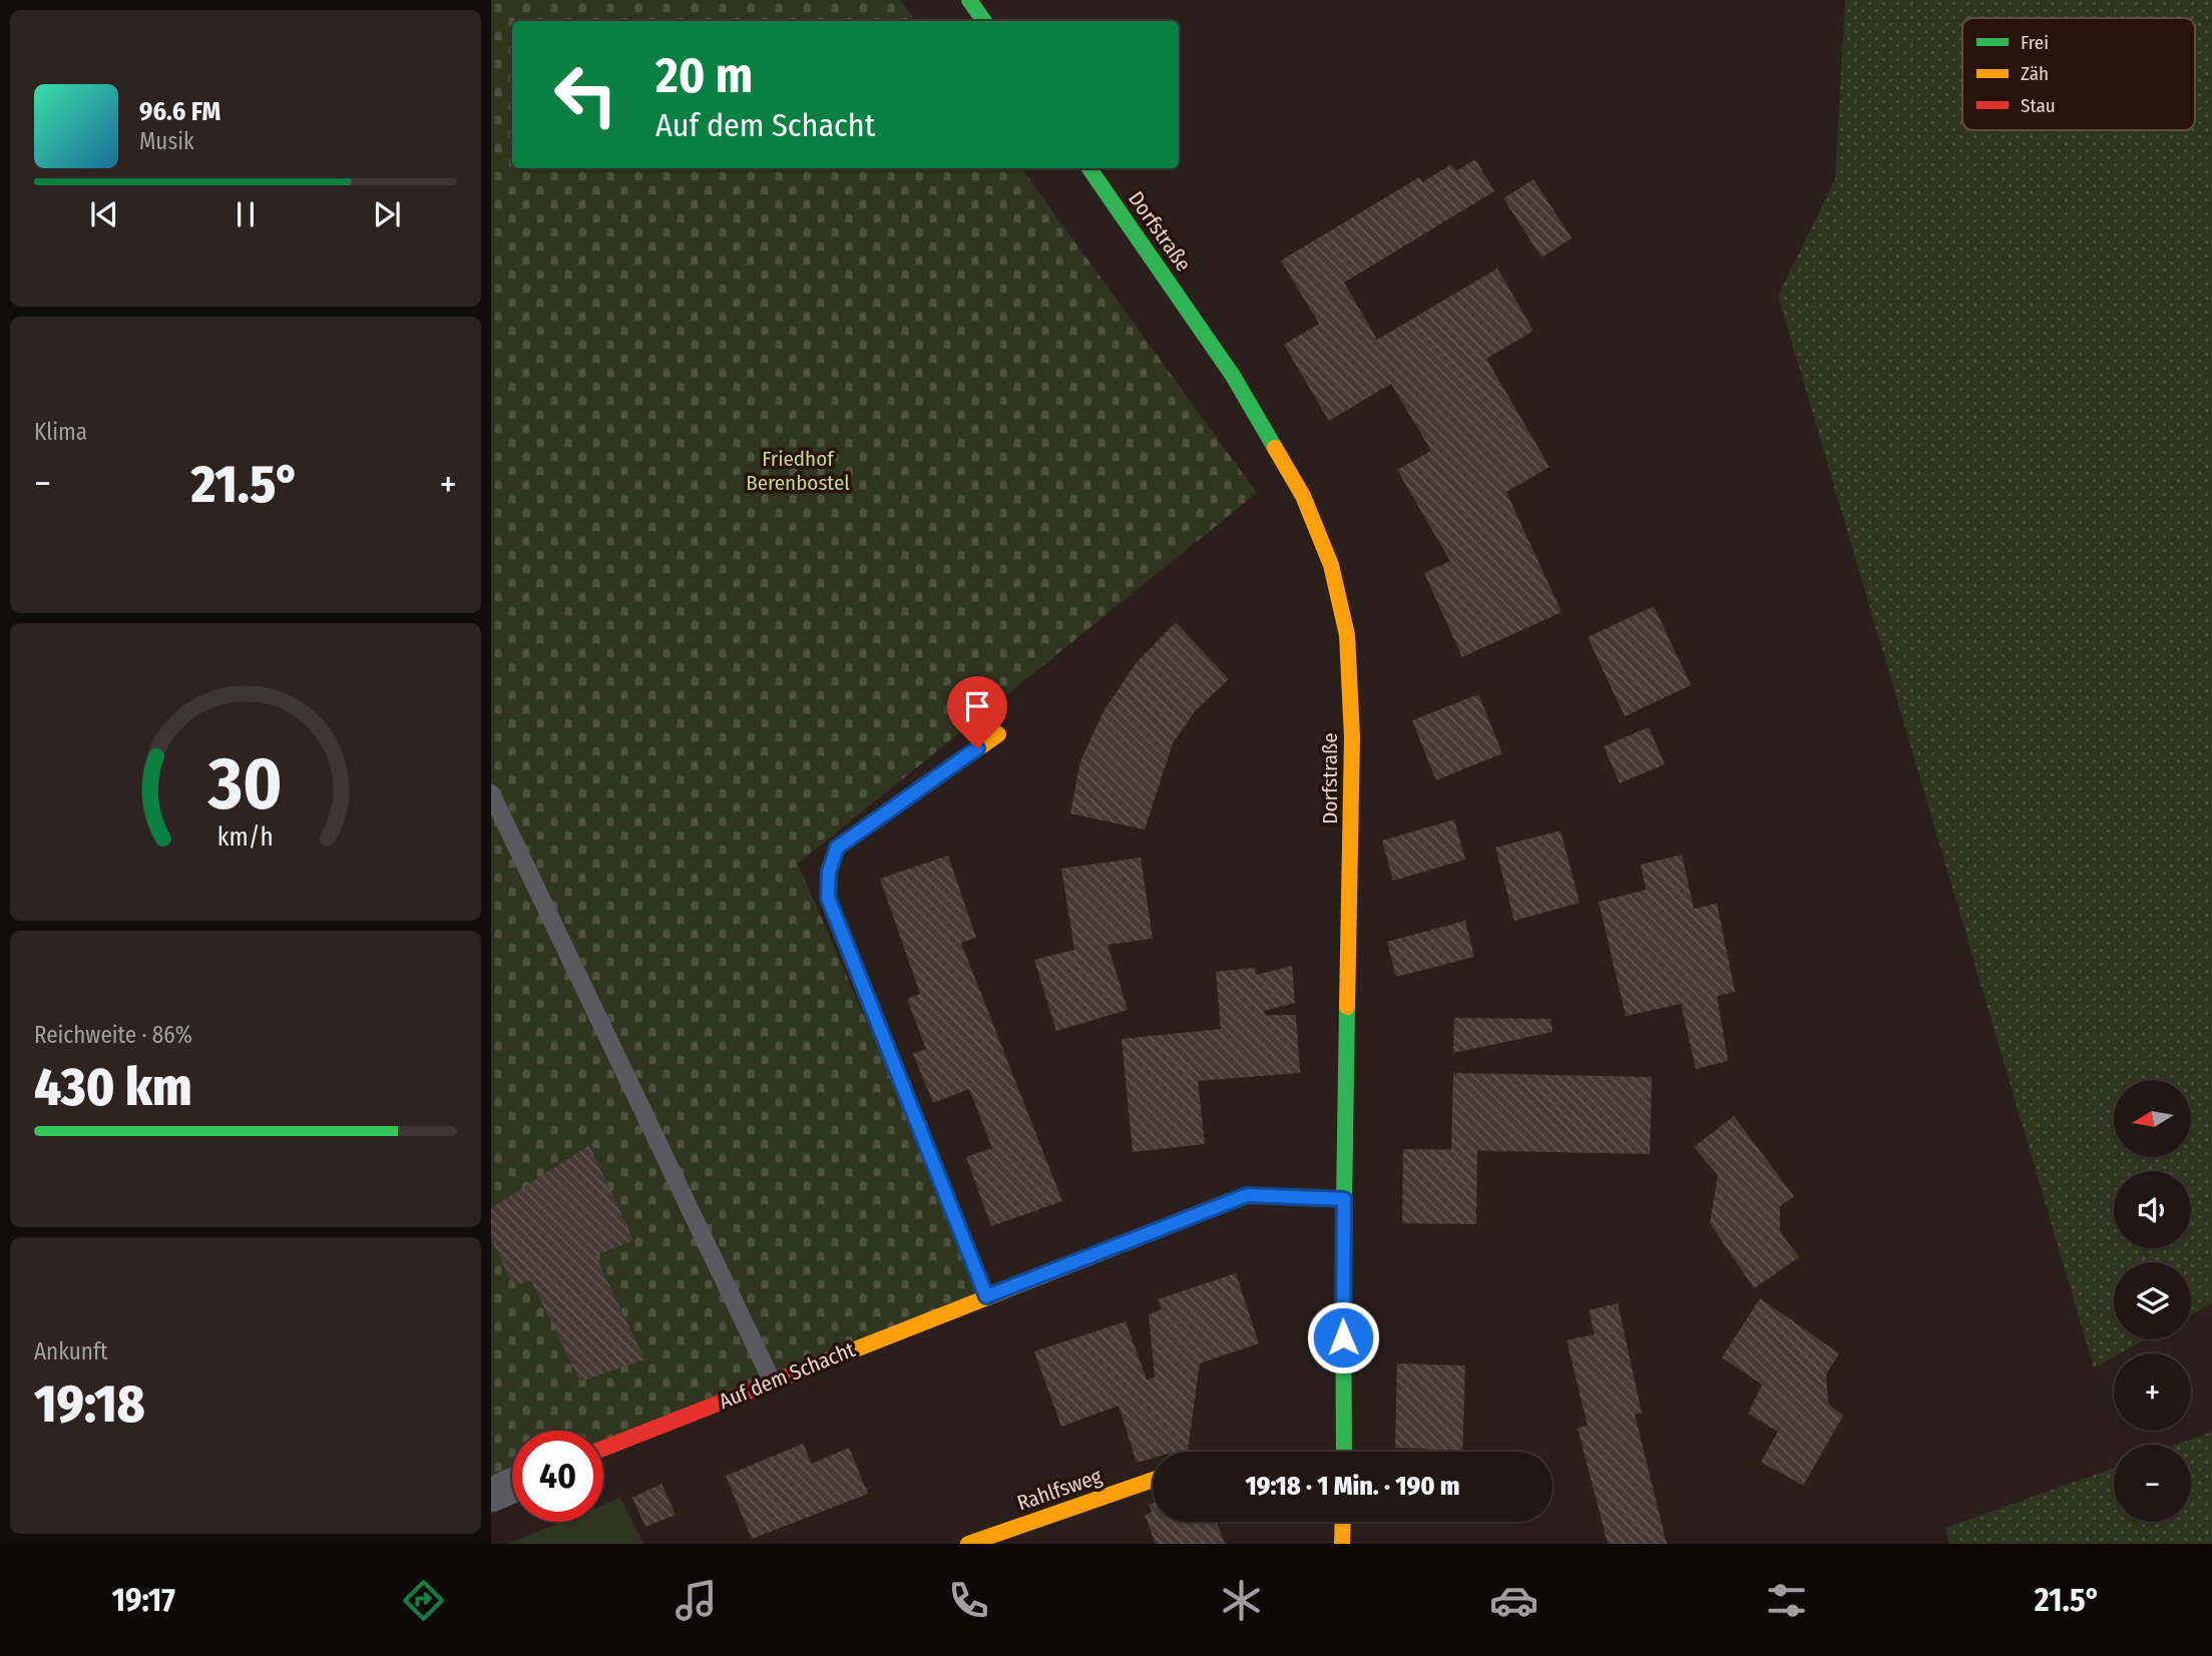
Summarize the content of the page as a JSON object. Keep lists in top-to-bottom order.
{
  "streets": {
    "street": ["Dorfstraße", "Auf dem Schacht", "Rahlfsweg"]
  },
  "crossings": [
    ["Dorfstraße", "Auf dem Schacht"]
  ],
  "parks": ["Friedhof Berenbostel"],
  "legend": ["Frei", "Zäh", "Stau"],
  "north": "left",
  "page": {
    "turn": ["20 m", "Auf dem Schacht"],
    "song": ["96.6 FM", "Musik"],
    "tile": [
      "Klima",
      ["Reichweite · 86%", "430 km"],
      ["Ankunft", "19:18"]
    ],
    "heat": ["−", "21.5°", "+"],
    "map_buttons": ["+", "−"],
    "limit": "40",
    "trip": "19:18 · 1 Min. · 190 m",
    "tabs": ["19:17", "21.5°"],
    "gauge": ["30", "km/h"]
  }
}
